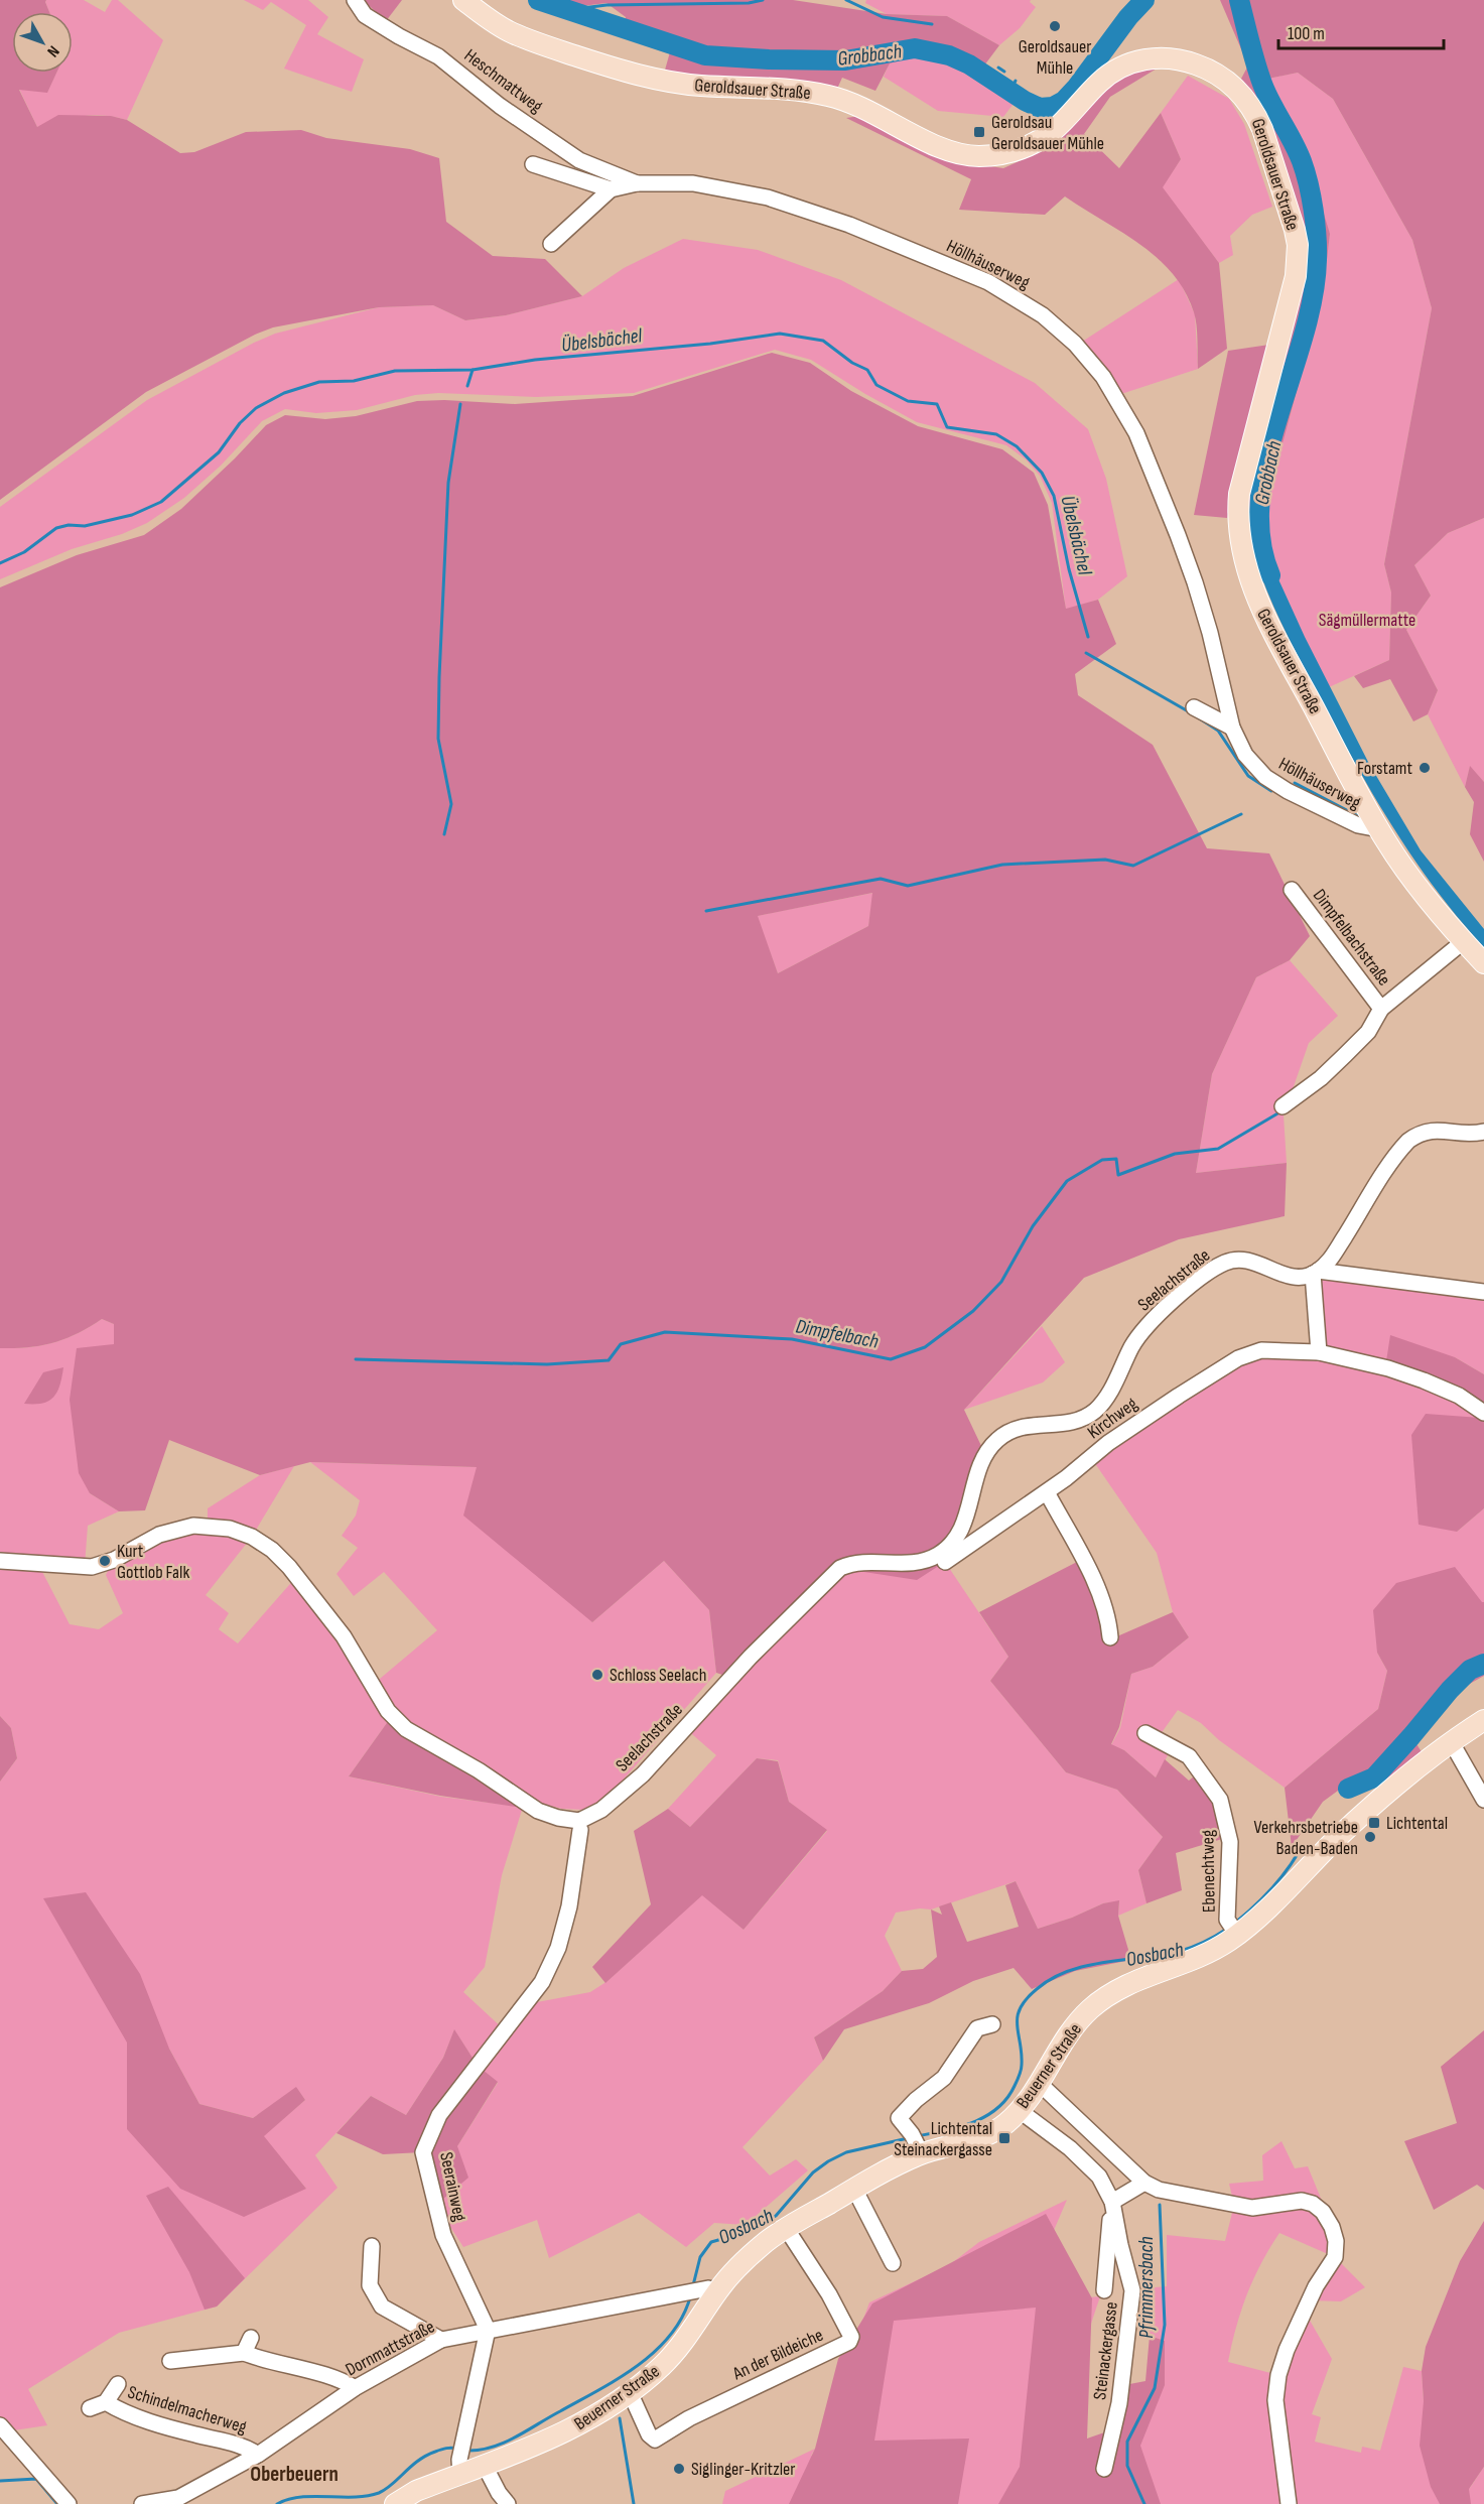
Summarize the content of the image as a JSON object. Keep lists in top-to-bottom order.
{
  "streets": {
    "main road": ["Geroldsauer Straße", "Beuerner Straße"],
    "street": [
      "Heschmattweg",
      "Höllhäuserweg",
      "Dimpfelbachstraße",
      "Seelachstraße",
      "Kirchweg",
      "Ebenechtweg",
      "Seerainweg",
      "Dornmattstraße",
      "Steinackergasse",
      "An der Bildeiche",
      "Schindelmacherweg"
    ]
  },
  "crossings": [
    ["Heschmattweg", "Höllhäuserweg"],
    ["Geroldsauer Straße", "Höllhäuserweg"],
    ["Geroldsauer Straße", "Dimpfelbachstraße"],
    ["Ebenechtweg", "Beuerner Straße"],
    ["Beuerner Straße", "Dornmattstraße"],
    ["Beuerner Straße", "Steinackergasse"],
    ["Beuerner Straße", "An der Bildeiche"],
    ["Seerainweg", "Dornmattstraße"],
    ["Dornmattstraße", "Schindelmacherweg"]
  ],
  "districts": ["Oberbeuern"],
  "water": [
    "Grobbach",
    "Übelsbächel",
    "Dimpfelbach",
    "Oosbach",
    "Pfrimmersbach"
  ],
  "parks": ["Sägmüllermatte"],
  "places": {
    "other": [
      "Geroldsauer Mühle",
      "Forstamt",
      "Kurt Gottlob Falk",
      "Schloss Seelach",
      "Verkehrsbetriebe Baden-Baden",
      "Siglinger-Kritzler"
    ],
    "transit": ["Geroldsau Geroldsauer Mühle", "Lichtental", "Lichtental Steinackergasse"]
  },
  "scale_bar": "100 m",
  "north": "bottom right"
}
